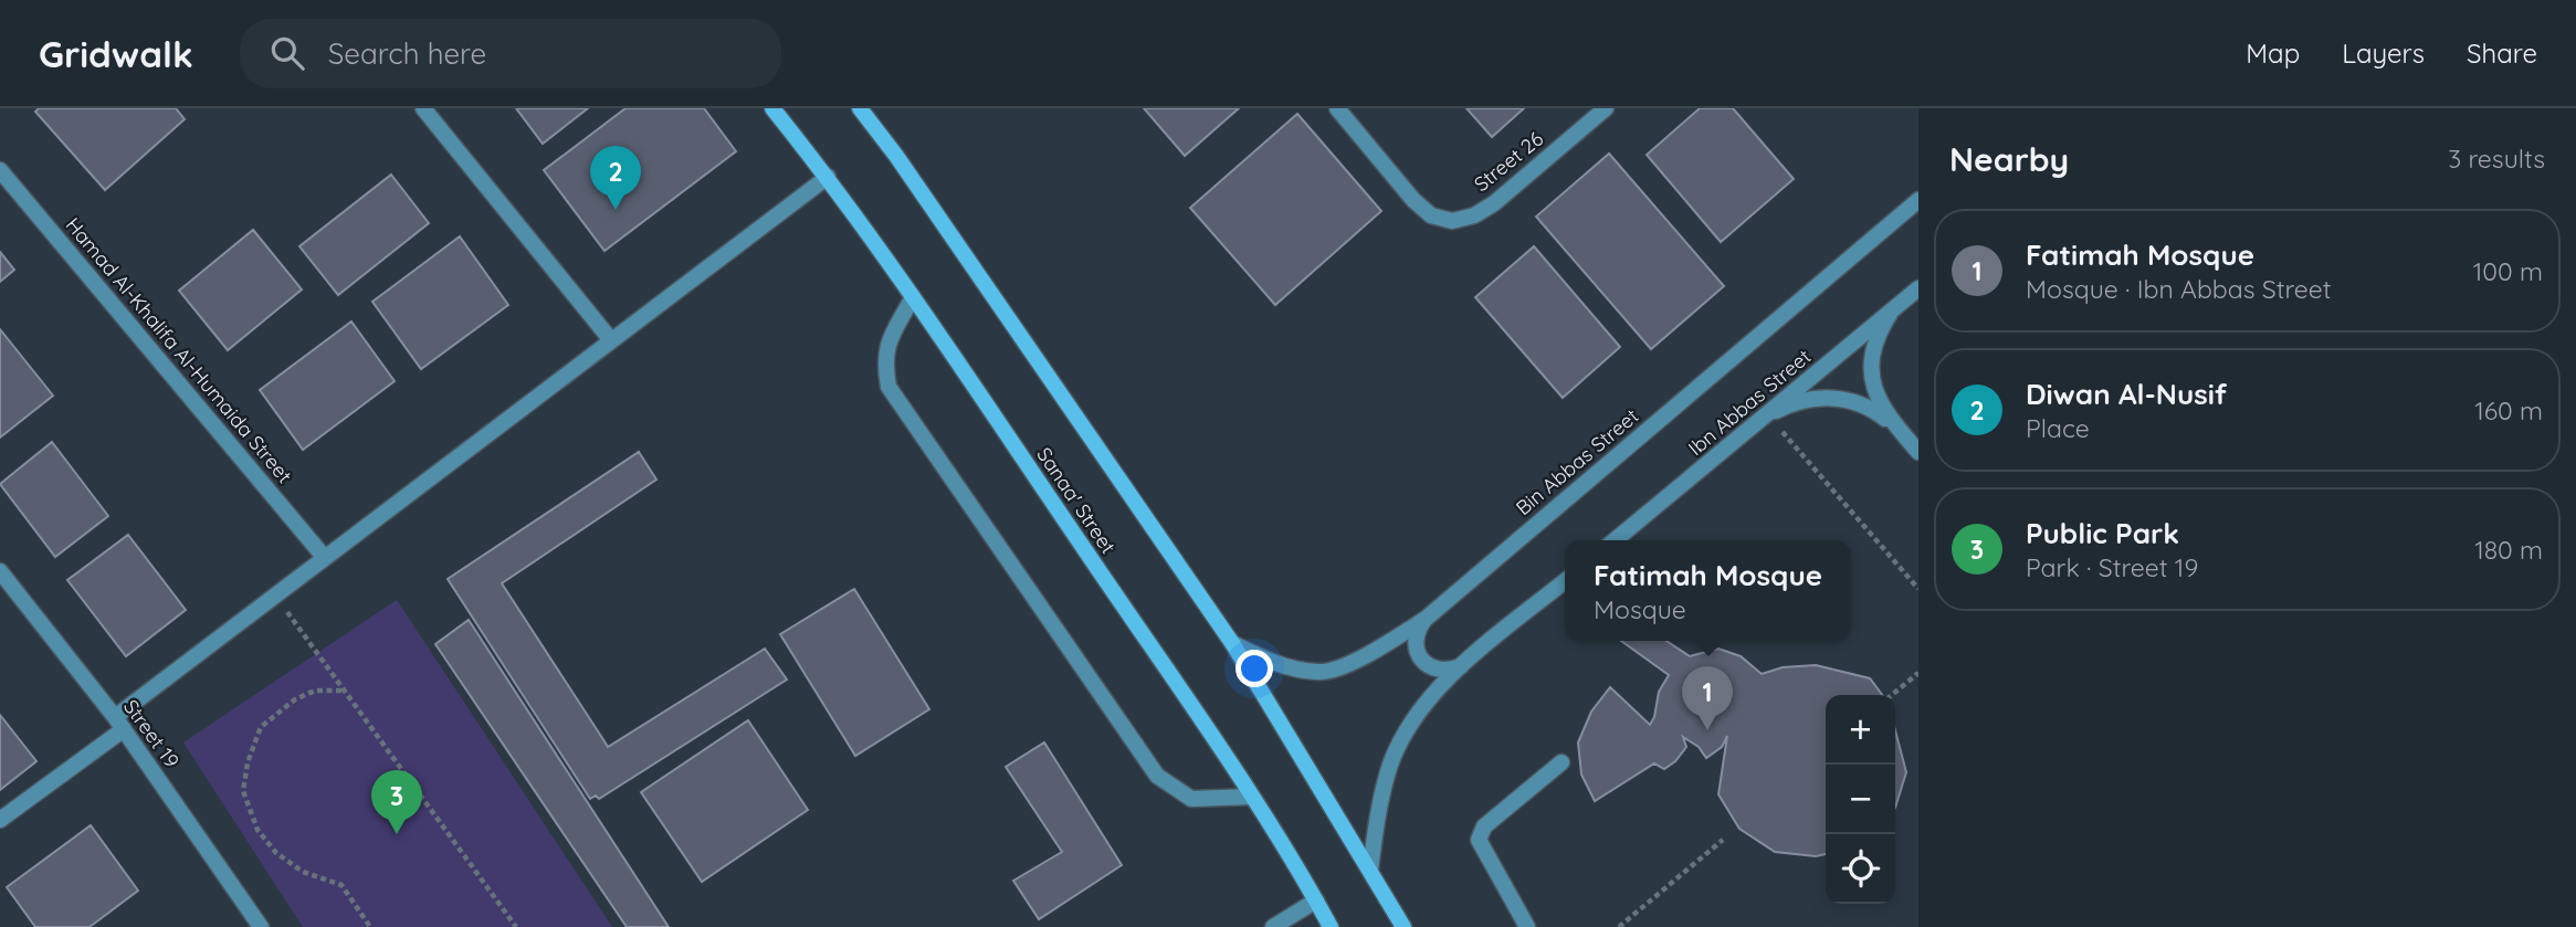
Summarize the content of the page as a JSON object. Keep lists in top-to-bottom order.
{
  "streets": {
    "main road": ["Sanaa' Street"],
    "street": [
      "Street 26",
      "Hamad Al-Khalifa Al-Humaida Street",
      "Ibn Abbas Street",
      "Bin Abbas Street",
      "Street 19"
    ]
  },
  "page": {
    "header": "Gridwalk",
    "search": "Search here",
    "nav": ["Map", "Layers", "Share"],
    "heading": ["Nearby", "3 results"],
    "pins": ["2", "1", "3"],
    "list": [
      {
        "mark": "1",
        "name": "Fatimah Mosque",
        "note": "Mosque · Ibn Abbas Street",
        "value": "100 m"
      },
      {
        "mark": "2",
        "name": "Diwan Al-Nusif",
        "note": "Place",
        "value": "160 m"
      },
      {
        "mark": "3",
        "name": "Public Park",
        "note": "Park · Street 19",
        "value": "180 m"
      }
    ],
    "popup": ["Fatimah Mosque", "Mosque"],
    "map_buttons": ["+", "−"]
  }
}
